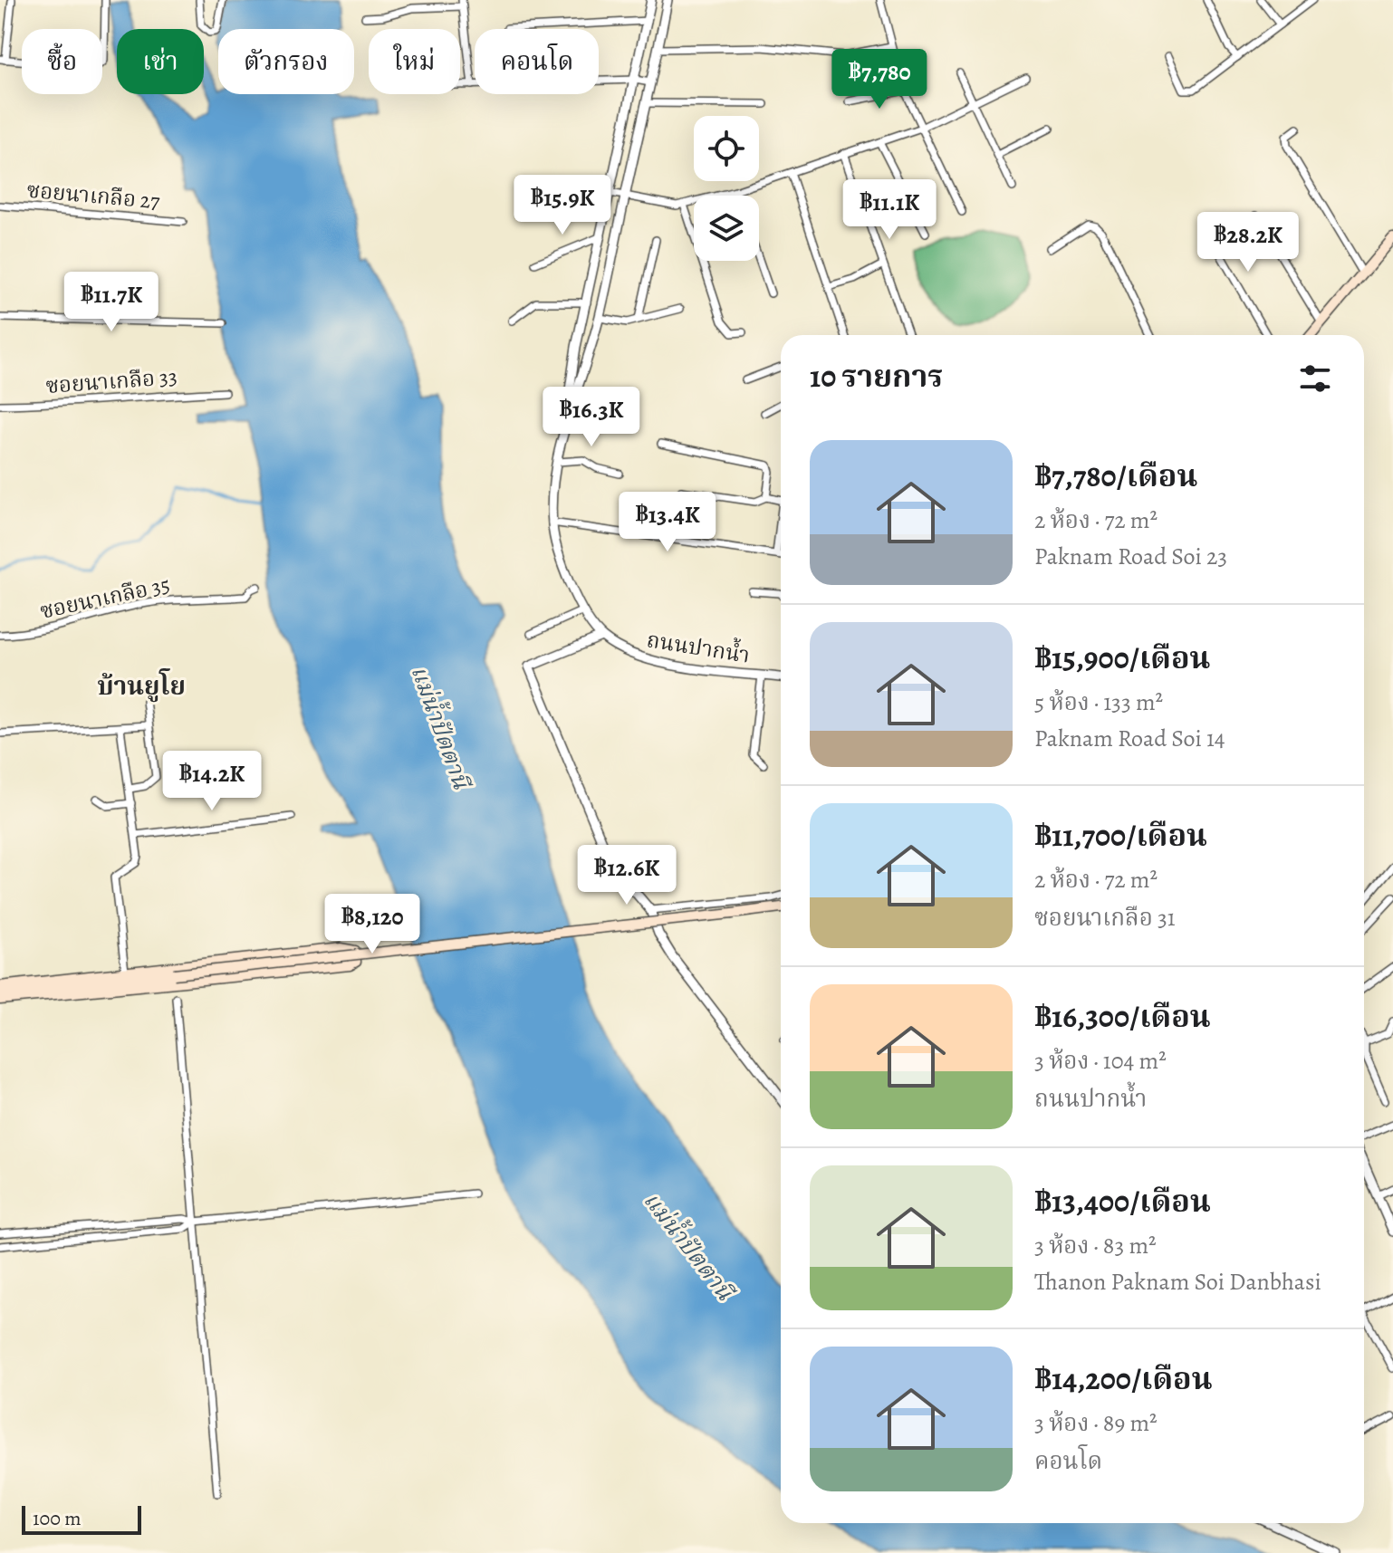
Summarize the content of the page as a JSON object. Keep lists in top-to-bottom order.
{
  "streets": {
    "street": [
      "ซอยนาเกลือ 27",
      "ซอยนาเกลือ 33",
      "ซอยนาเกลือ 35",
      "ถนนปากน้ำ"
    ]
  },
  "districts": ["บ้านยูโย"],
  "water": ["แม่น้ำปัตตานี"],
  "scale_bar": "100 m",
  "page": {
    "chip": [
      "ซื้อ",
      "เช่า",
      "ตัวกรอง",
      "ใหม่",
      "คอนโด"
    ],
    "price": [
      "฿7,780",
      "฿15.9K",
      "฿11.1K",
      "฿28.2K",
      "฿11.7K",
      "฿16.3K",
      "฿13.4K",
      "฿14.2K",
      "฿12.6K",
      "฿8,120"
    ],
    "heading": "10 รายการ",
    "list": [
      {
        "name": "฿7,780/เดือน",
        "note": "2 ห้อง · 72 m² · Paknam Road Soi 23"
      },
      {
        "name": "฿15,900/เดือน",
        "note": "5 ห้อง · 133 m² · Paknam Road Soi 14"
      },
      {
        "name": "฿11,700/เดือน",
        "note": "2 ห้อง · 72 m² · ซอยนาเกลือ 31"
      },
      {
        "name": "฿16,300/เดือน",
        "note": "3 ห้อง · 104 m² · ถนนปากน้ำ"
      },
      {
        "name": "฿13,400/เดือน",
        "note": "3 ห้อง · 83 m² · Thanon Paknam Soi Danbhasi"
      },
      {
        "name": "฿14,200/เดือน",
        "note": "3 ห้อง · 89 m² · คอนโด"
      }
    ],
    "scale": "100 m"
  }
}
